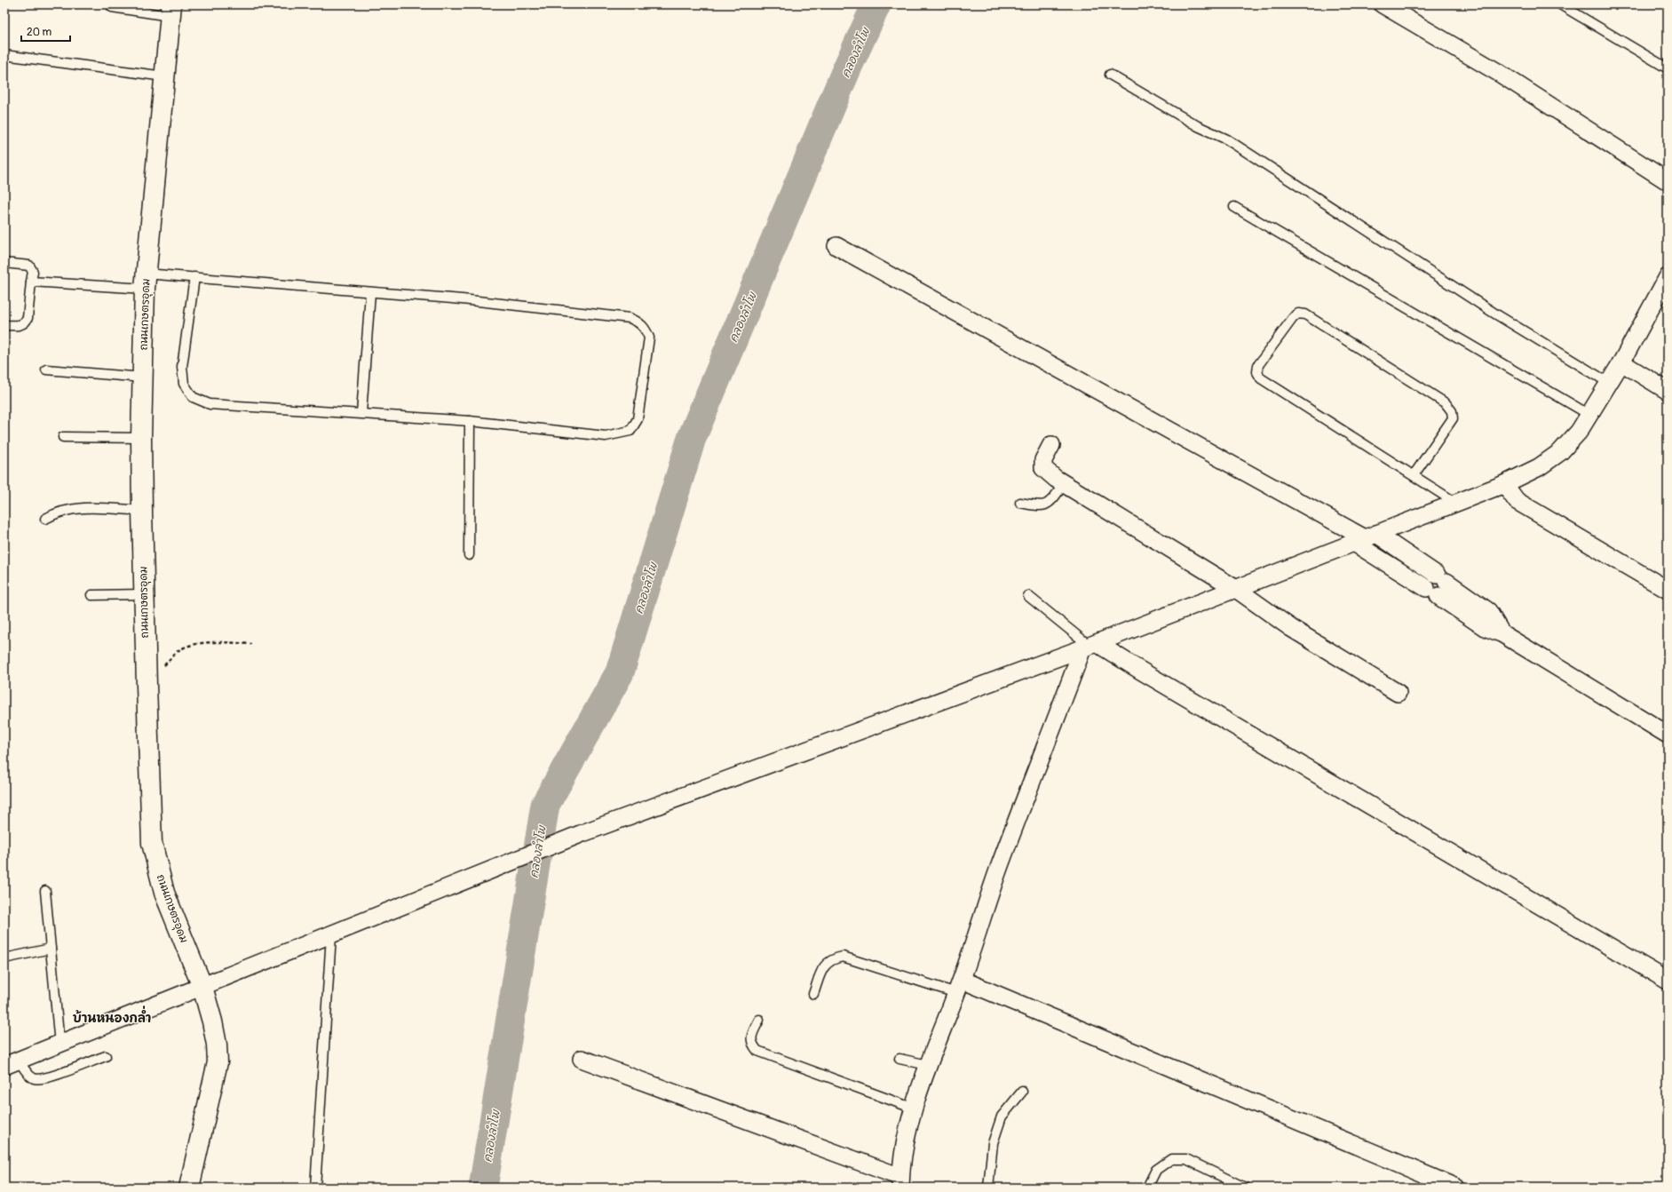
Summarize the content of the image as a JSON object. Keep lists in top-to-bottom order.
{
  "streets": {
    "street": ["ถนนเกษตรอุดม"]
  },
  "districts": ["บ้านหนองกล่ำ"],
  "water": ["คลองลำโพ"],
  "scale_bar": "20 m"
}
